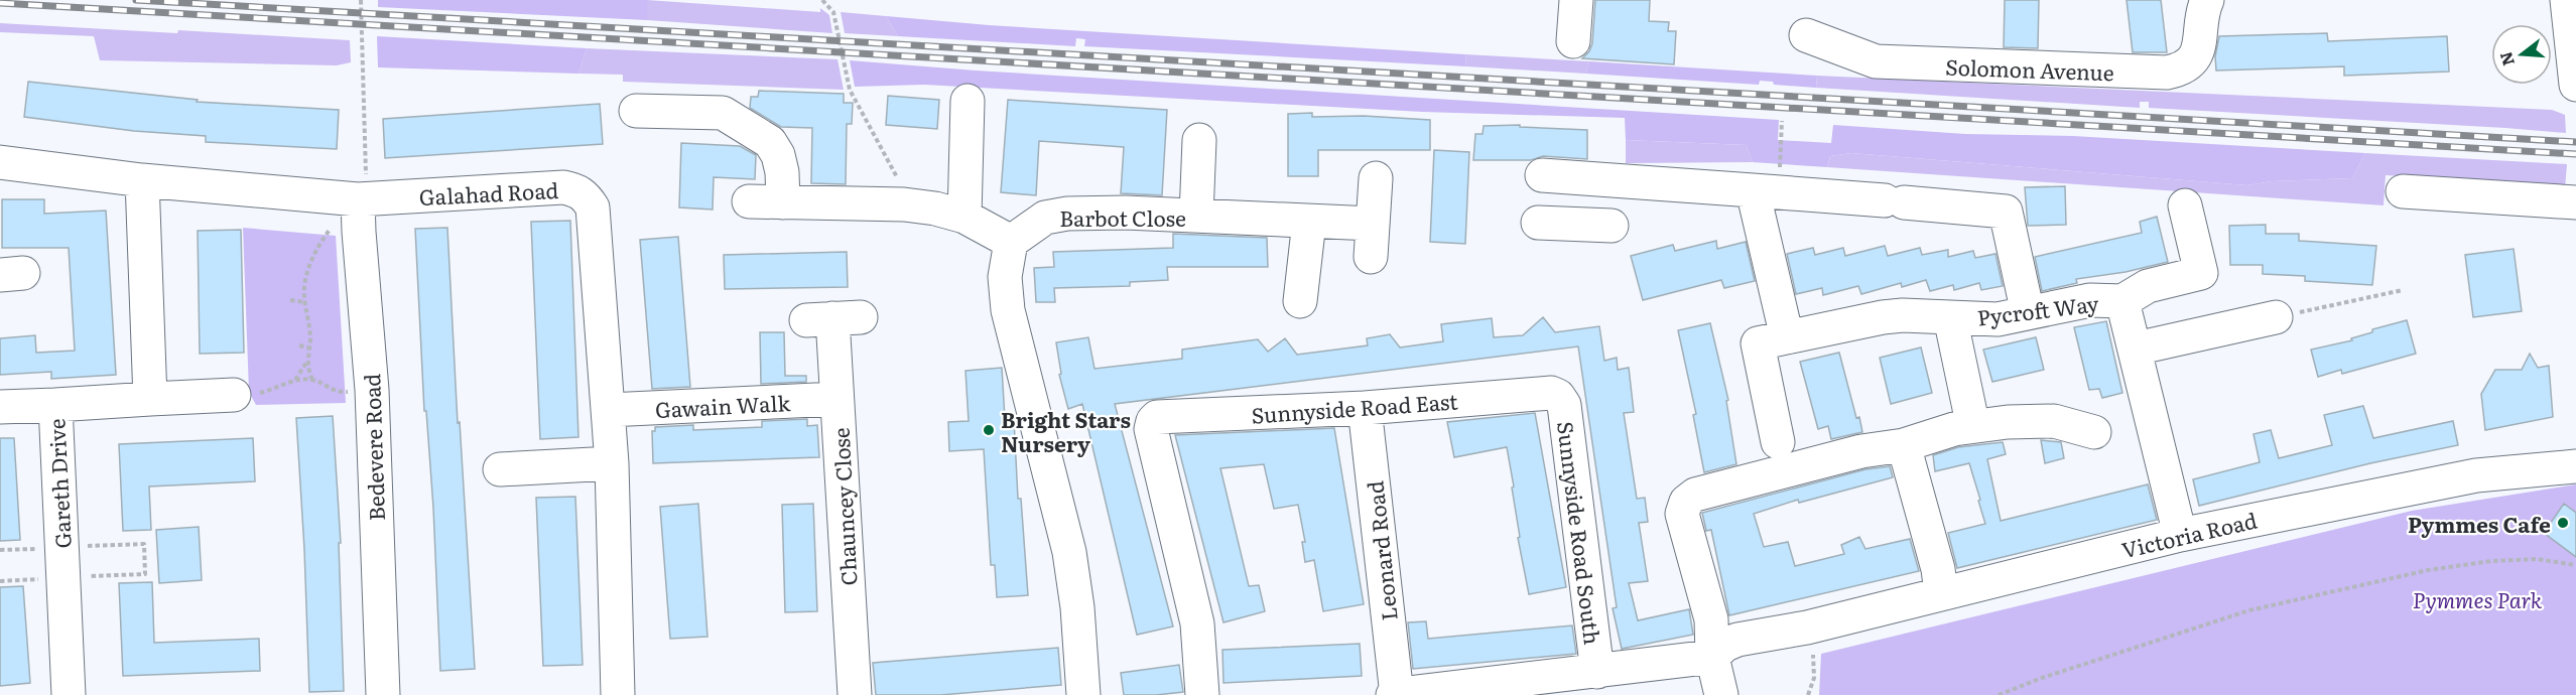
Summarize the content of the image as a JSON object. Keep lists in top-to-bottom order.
{
  "streets": {
    "street": [
      "Solomon Avenue",
      "Galahad Road",
      "Barbot Close",
      "Pycroft Way",
      "Gawain Walk",
      "Sunnyside Road East",
      "Bedevere Road",
      "Gareth Drive",
      "Chauncey Close",
      "Sunnyside Road South",
      "Victoria Road",
      "Leonard Road"
    ]
  },
  "crossings": [
    ["Galahad Road", "Gawain Walk"],
    ["Galahad Road", "Bedevere Road"],
    ["Pycroft Way", "Victoria Road"],
    ["Gawain Walk", "Chauncey Close"],
    ["Sunnyside Road East", "Sunnyside Road South"],
    ["Sunnyside Road East", "Leonard Road"],
    ["Sunnyside Road South", "Victoria Road"],
    ["Victoria Road", "Leonard Road"]
  ],
  "parks": ["Pymmes Park"],
  "places": ["Bright Stars Nursery", "Pymmes Cafe"],
  "north": "left"
}
